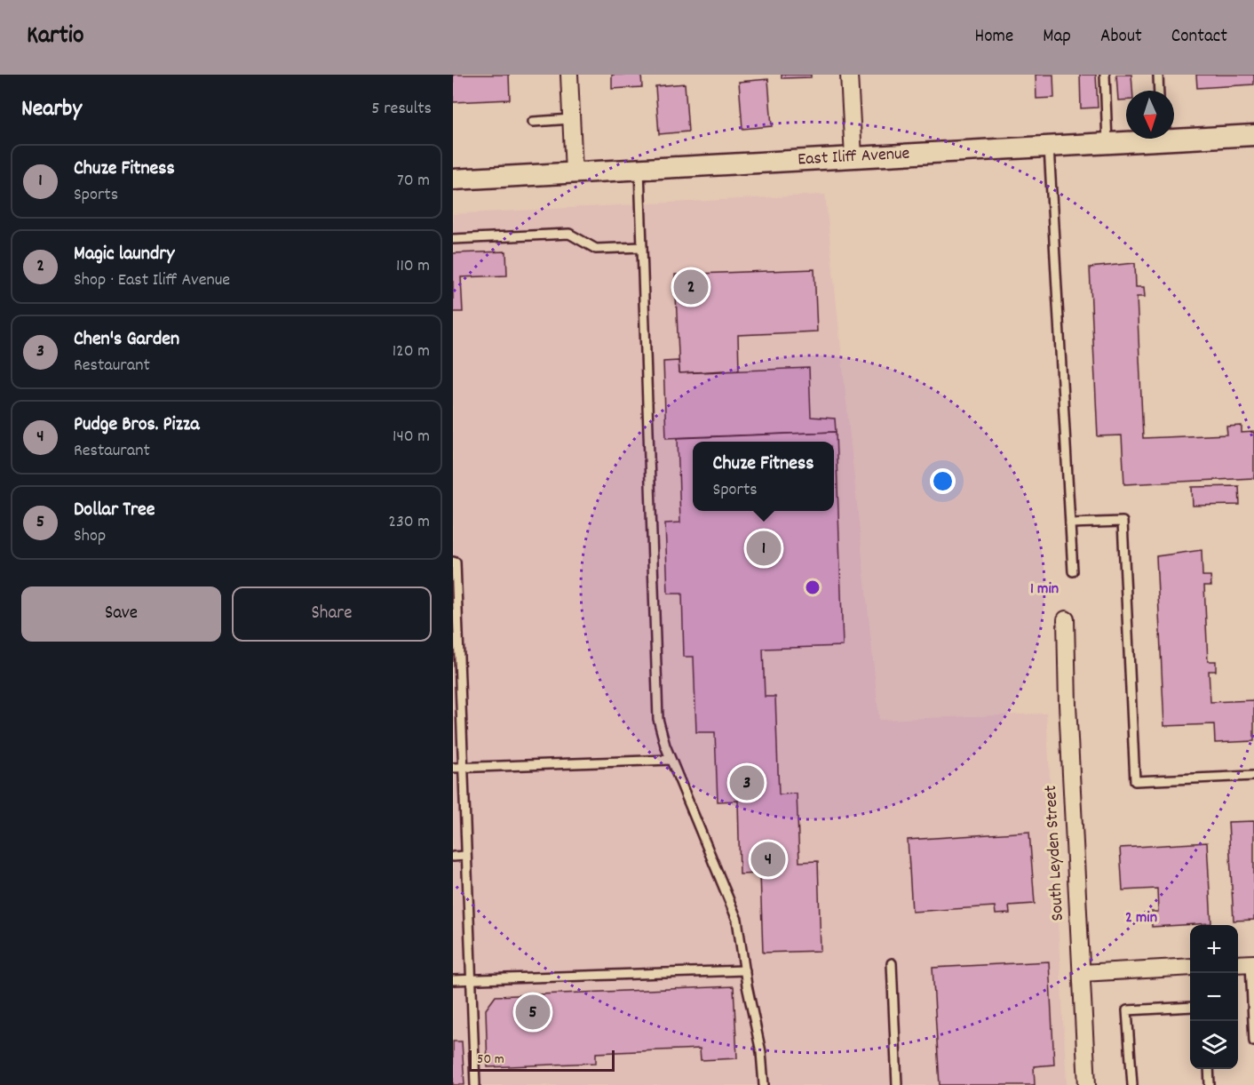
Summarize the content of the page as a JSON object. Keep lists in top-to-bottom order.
{
  "streets": {
    "street": ["East Iliff Avenue", "South Leyden Street"]
  },
  "scale_bar": "50 m",
  "north": "bottom",
  "page": {
    "header": "Kartio",
    "nav": [
      "Home",
      "Map",
      "About",
      "Contact"
    ],
    "heading": ["Nearby", "5 results"],
    "list": [
      {
        "mark": "1",
        "name": "Chuze Fitness",
        "note": "Sports",
        "value": "70 m"
      },
      {
        "mark": "2",
        "name": "Magic laundry",
        "note": "Shop · East Iliff Avenue",
        "value": "110 m"
      },
      {
        "mark": "3",
        "name": "Chen's Garden",
        "note": "Restaurant",
        "value": "120 m"
      },
      {
        "mark": "4",
        "name": "Pudge Bros. Pizza",
        "note": "Restaurant",
        "value": "140 m"
      },
      {
        "mark": "5",
        "name": "Dollar Tree",
        "note": "Shop",
        "value": "230 m"
      }
    ],
    "pins": [
      "2",
      "1",
      "3",
      "4",
      "5"
    ],
    "popup": ["Chuze Fitness", "Sports"],
    "buttons": ["Save", "Share"],
    "map_buttons": ["+", "−"],
    "scale": "50 m"
  },
  "rings": ["1 min", "2 min"]
}
